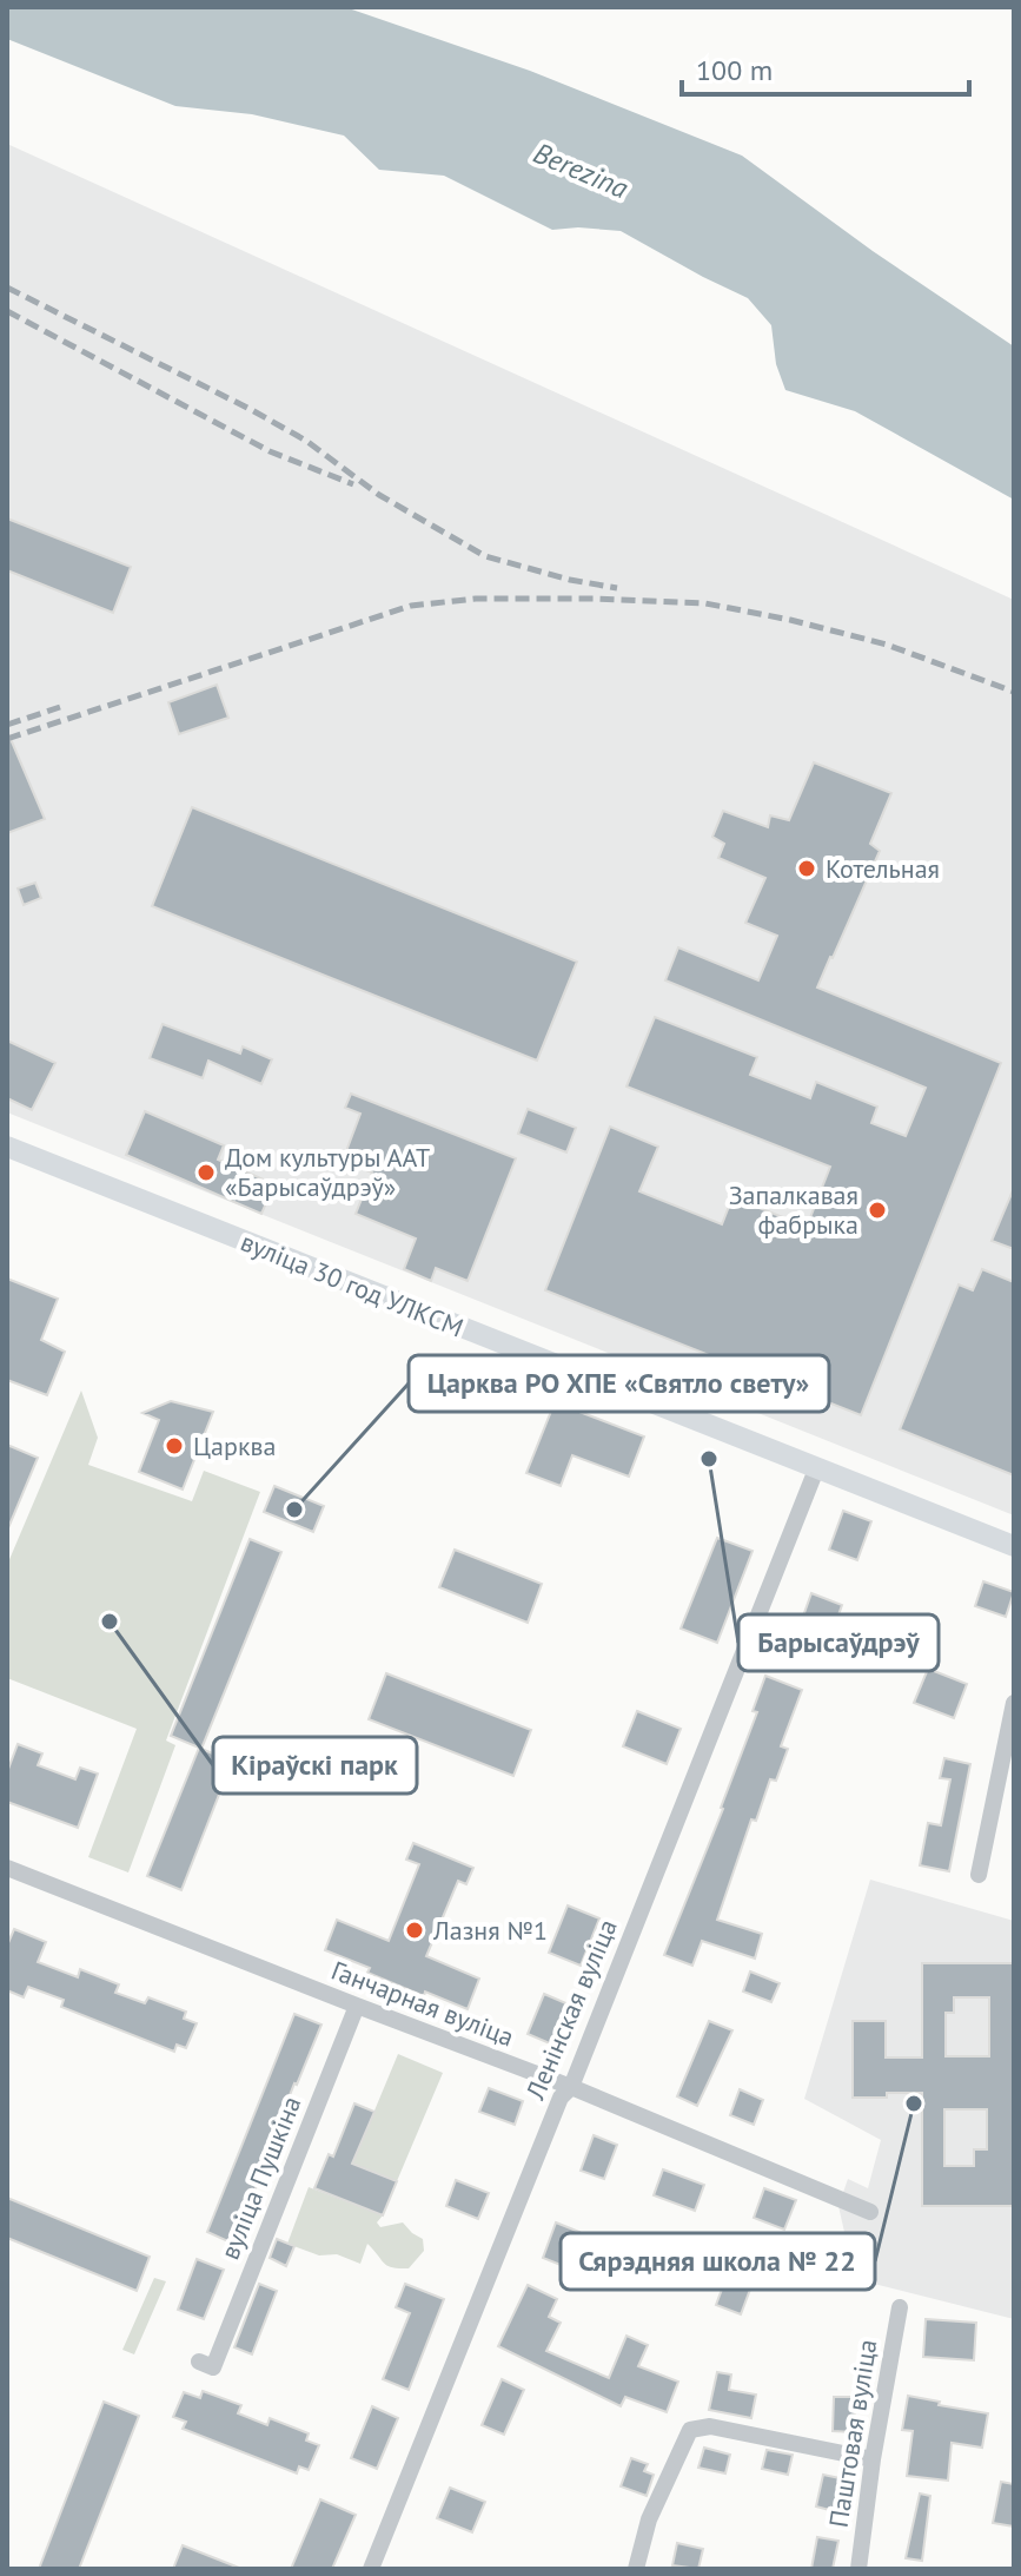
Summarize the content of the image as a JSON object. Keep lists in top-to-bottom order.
{
  "streets": {
    "main road": ["вуліца 30 год УЛКСМ"],
    "street": [
      "Ганчарная вуліца",
      "Ленінская вуліца",
      "вуліца Пушкіна",
      "Паштовая вуліца"
    ]
  },
  "crossings": [
    ["вуліца 30 год УЛКСМ", "Ленінская вуліца"],
    ["Ганчарная вуліца", "Ленінская вуліца"],
    ["Ганчарная вуліца", "вуліца Пушкіна"]
  ],
  "water": ["Berezina"],
  "places": [
    "Котельная",
    "Дом культуры ААТ «Барысаўдрэў»",
    "Запалкавая фабрыка",
    "Царква",
    "Барысаўдрэў",
    "Царква РО ХПЕ «Святло свету»",
    "Кіраўскі парк",
    "Лазня №1",
    "Сярэдняя школа № 22"
  ],
  "scale_bar": "100 m"
}
